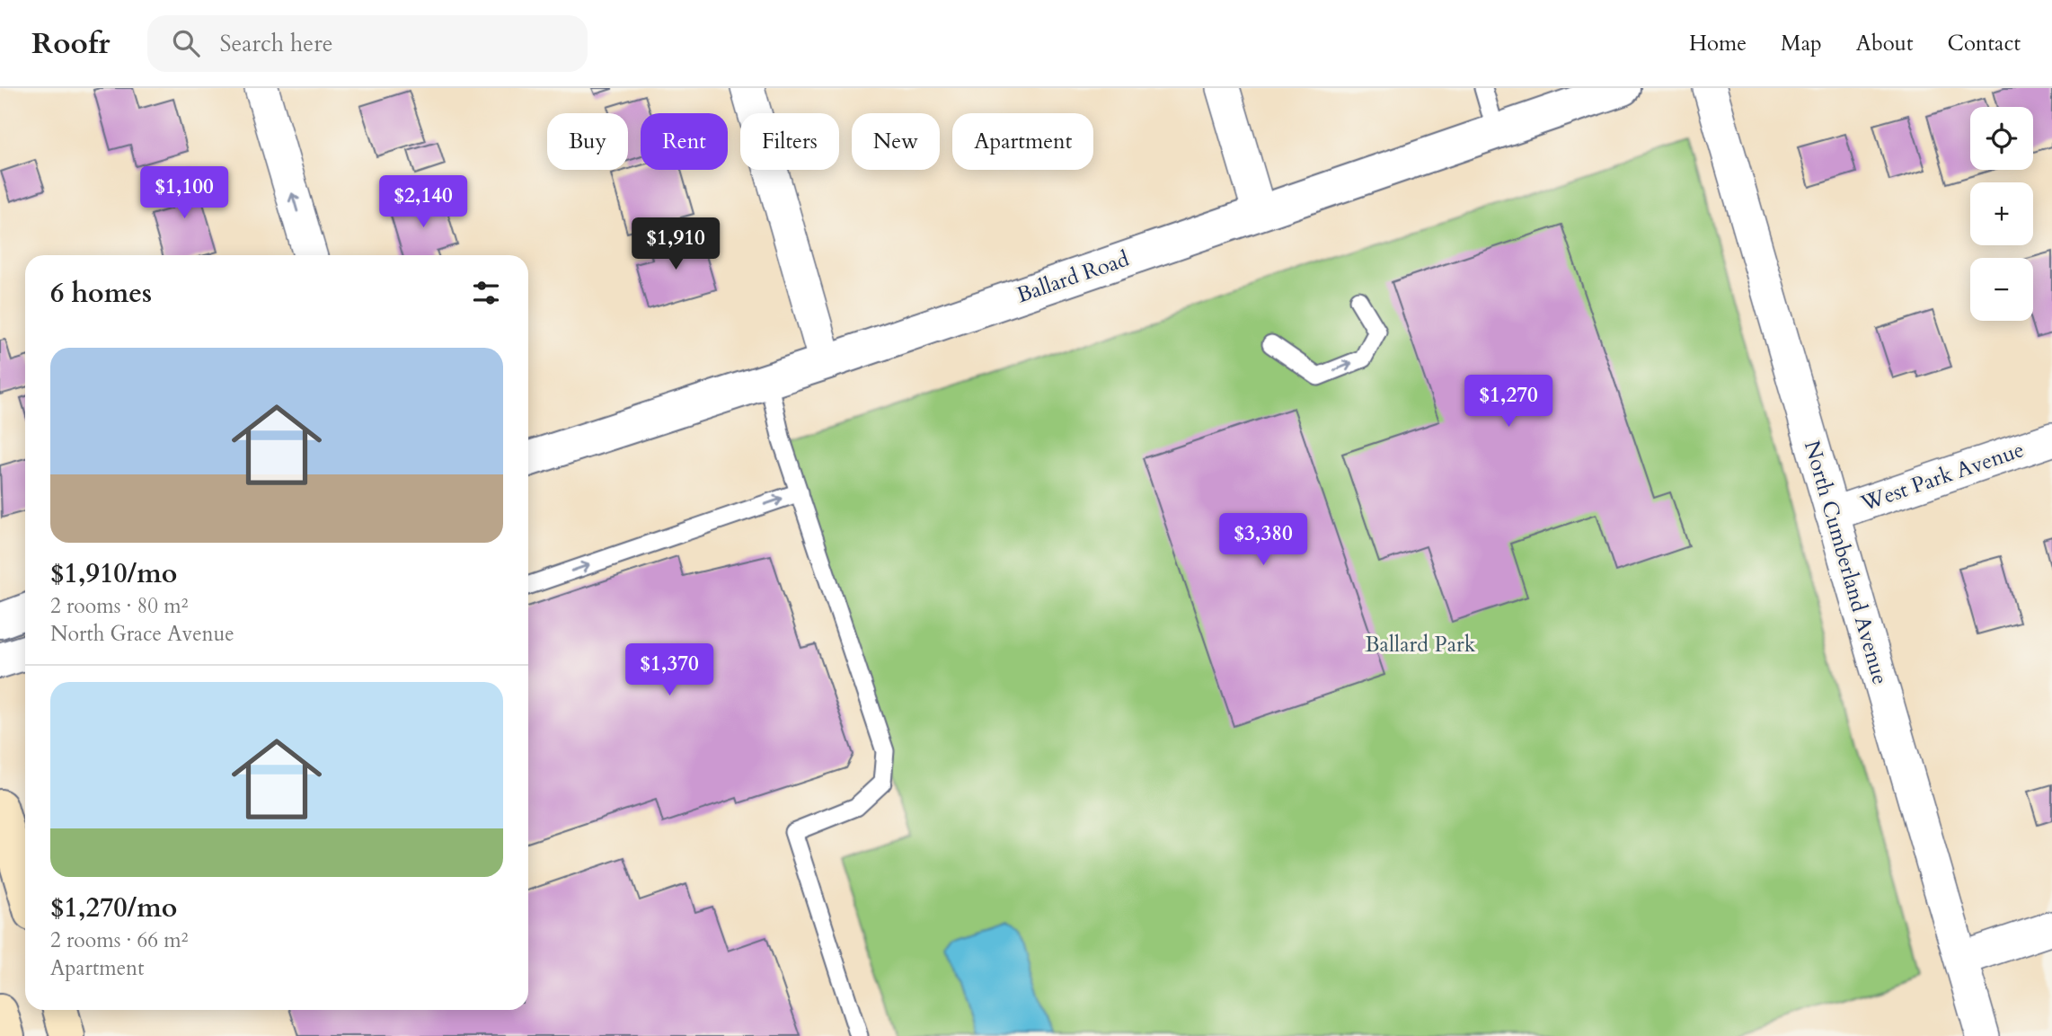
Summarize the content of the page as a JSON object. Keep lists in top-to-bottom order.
{
  "streets": {
    "street": ["Ballard Road", "West Park Avenue", "North Cumberland Avenue"]
  },
  "crossings": [
    ["West Park Avenue", "North Cumberland Avenue"]
  ],
  "parks": ["Ballard Park"],
  "page": {
    "header": "Roofr",
    "search": "Search here",
    "nav": [
      "Home",
      "Map",
      "About",
      "Contact"
    ],
    "map_buttons": ["+", "−"],
    "chip": [
      "Buy",
      "Rent",
      "Filters",
      "New",
      "Apartment"
    ],
    "price": [
      "$1,100",
      "$2,140",
      "$1,910",
      "$1,270",
      "$3,380",
      "$1,370"
    ],
    "heading": "6 homes",
    "list": [
      {
        "name": "$1,910/mo",
        "note": "2 rooms · 80 m² · North Grace Avenue"
      },
      {
        "name": "$1,270/mo",
        "note": "2 rooms · 66 m² · Apartment"
      }
    ]
  }
}
